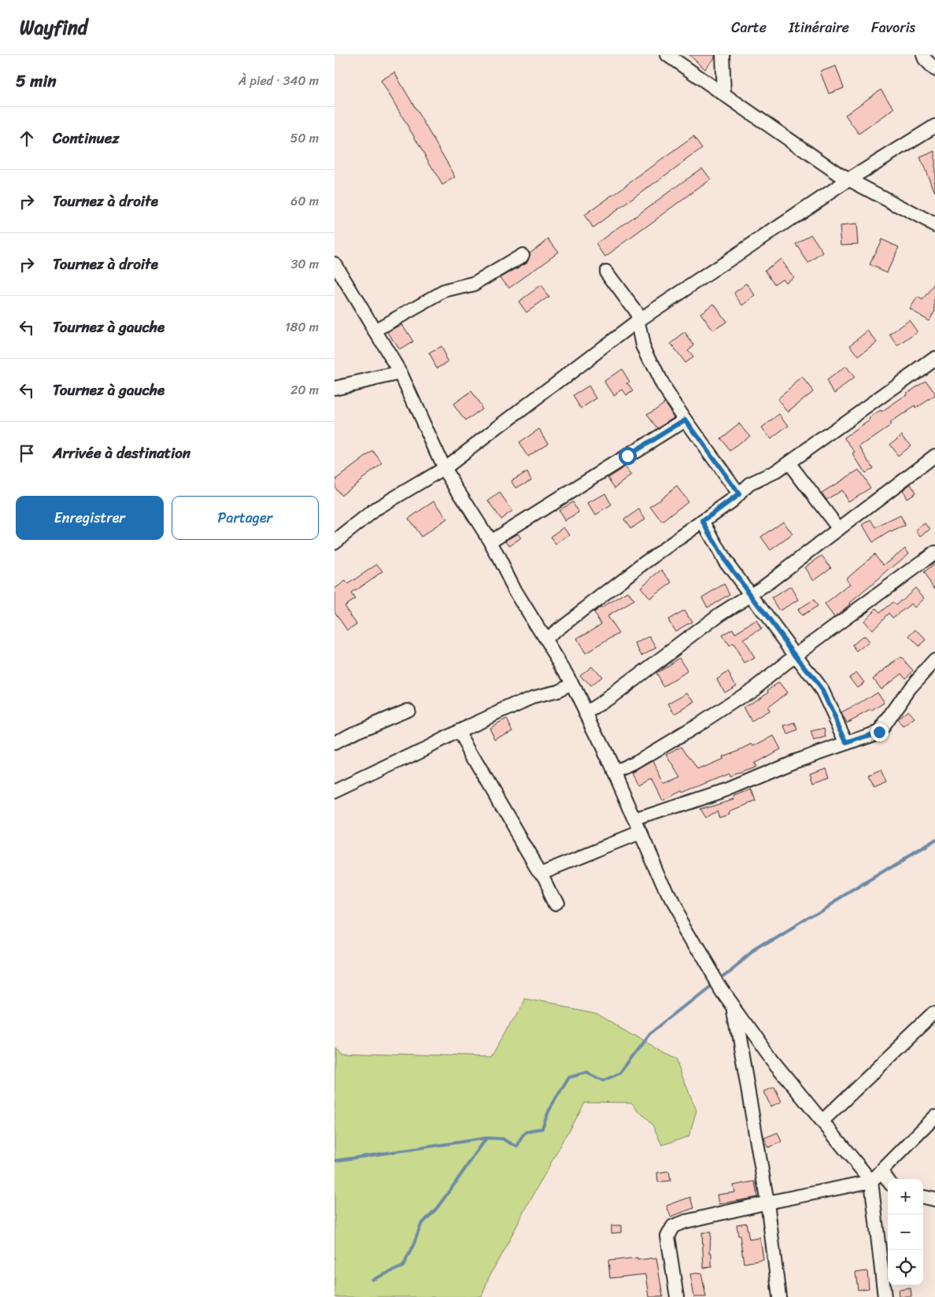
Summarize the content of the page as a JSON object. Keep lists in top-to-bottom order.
{
  "page": {
    "header": "Wayfind",
    "nav": ["Carte", "Itinéraire", "Favoris"],
    "heading": ["5 min", "À pied · 340 m"],
    "list": [
      ["Continuez", "50 m"],
      ["Tournez à droite", "60 m"],
      ["Tournez à droite", "30 m"],
      ["Tournez à gauche", "180 m"],
      ["Tournez à gauche", "20 m"],
      "Arrivée à destination"
    ],
    "buttons": ["Enregistrer", "Partager"],
    "map_buttons": ["+", "−"]
  }
}
